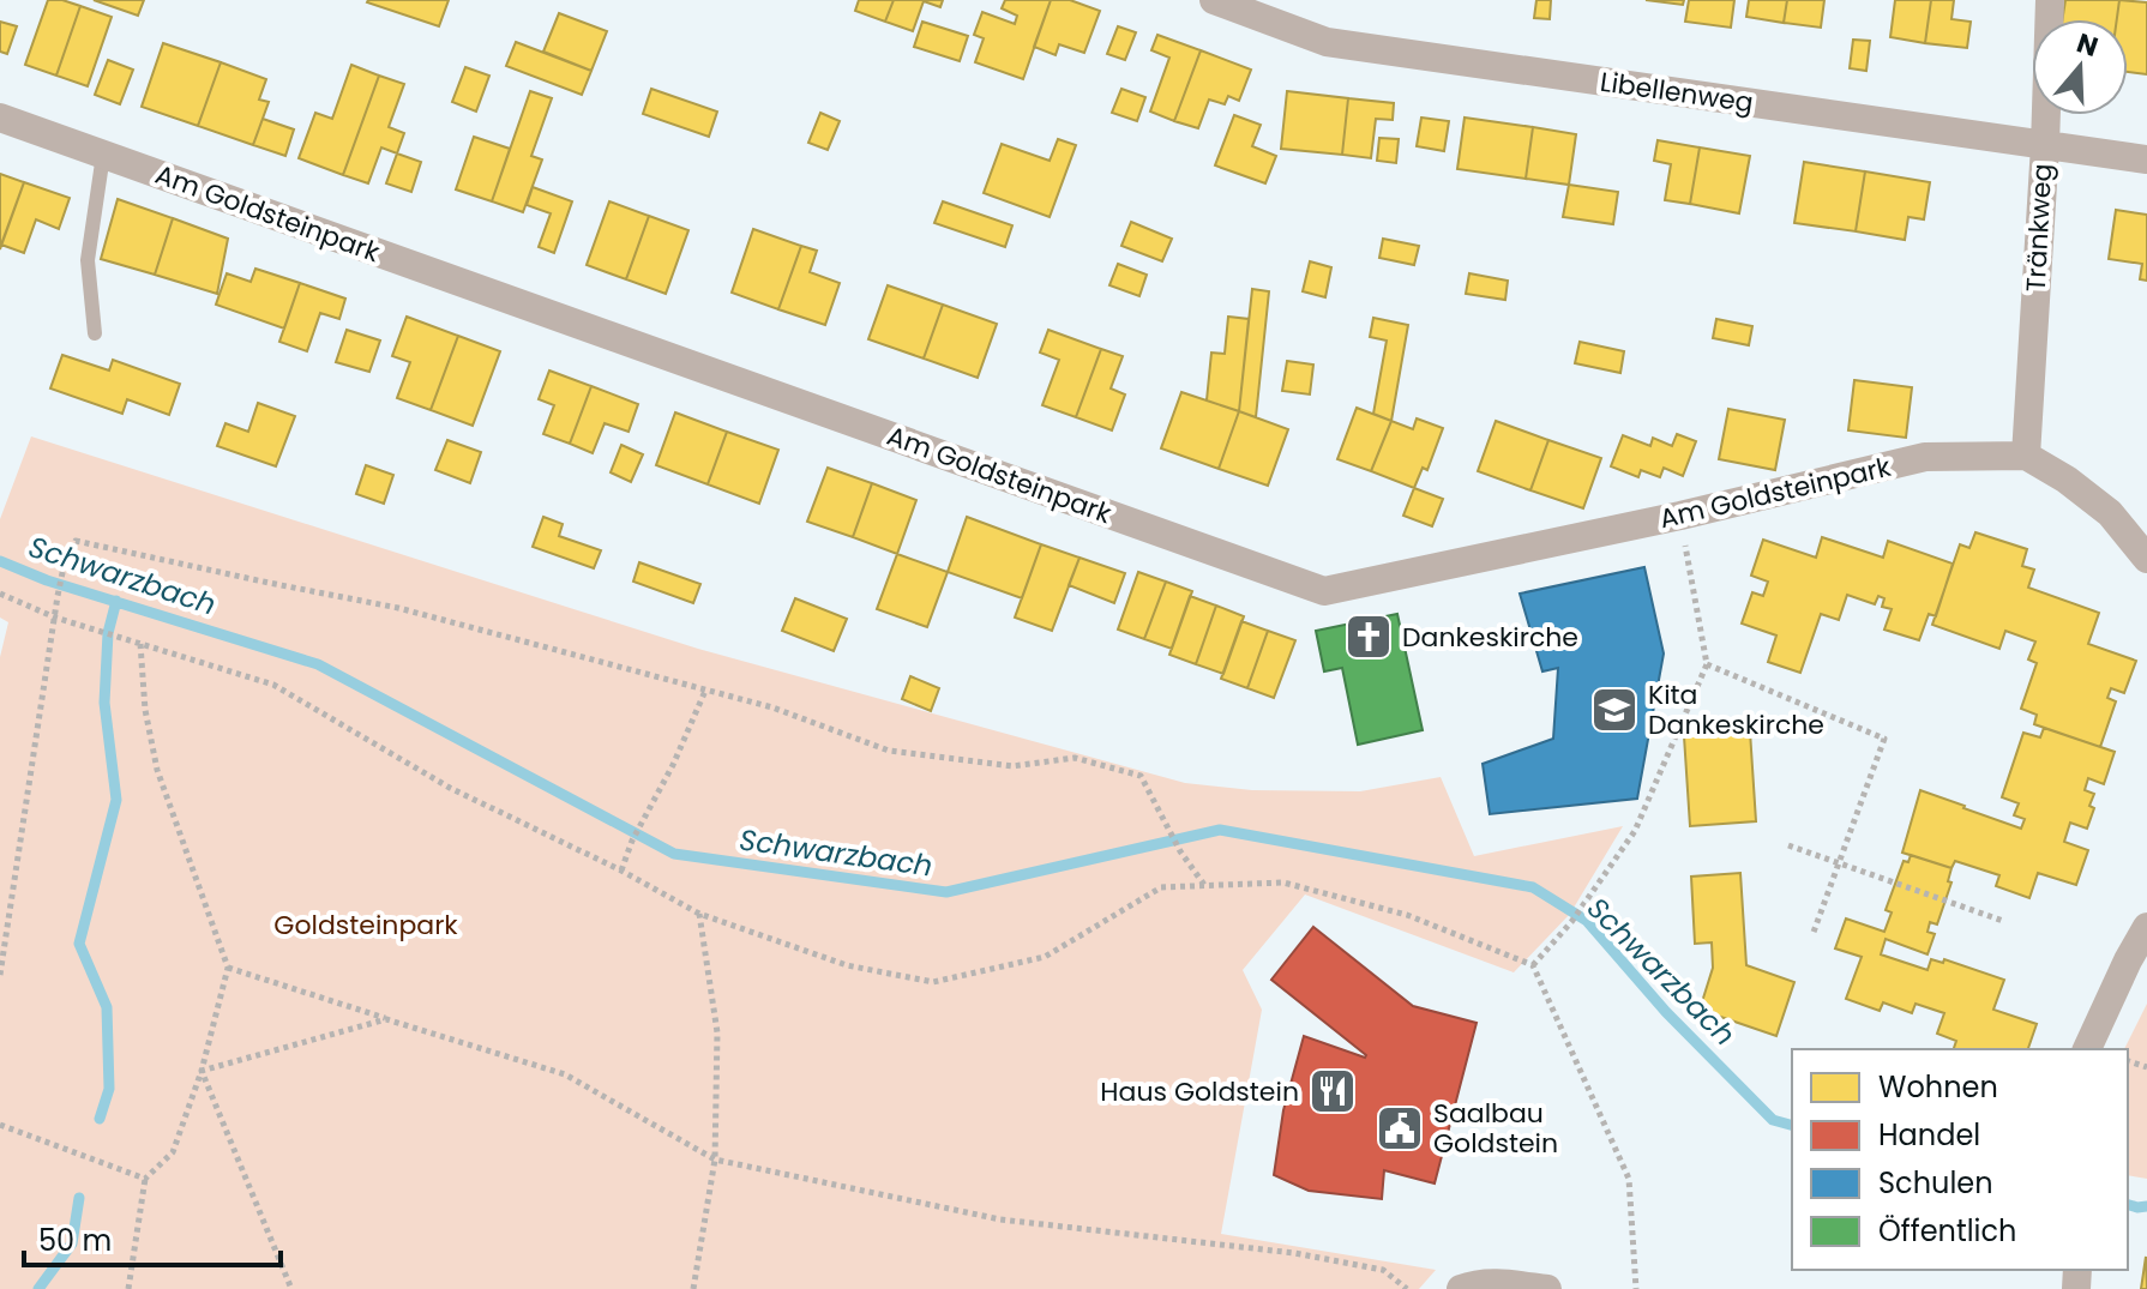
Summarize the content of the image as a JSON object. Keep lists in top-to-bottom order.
{
  "streets": {
    "street": ["Libellenweg", "Am Goldsteinpark", "Tränkweg"]
  },
  "crossings": [
    ["Libellenweg", "Tränkweg"],
    ["Am Goldsteinpark", "Tränkweg"]
  ],
  "water": ["Schwarzbach"],
  "parks": ["Goldsteinpark"],
  "places": {
    "church": ["Dankeskirche"],
    "school or university": ["Kita Dankeskirche"],
    "restaurant": ["Haus Goldstein"],
    "public building": ["Saalbau Goldstein"]
  },
  "legend": [
    "Wohnen",
    "Handel",
    "Schulen",
    "Öffentlich"
  ],
  "scale_bar": "50 m",
  "north": "top"
}
